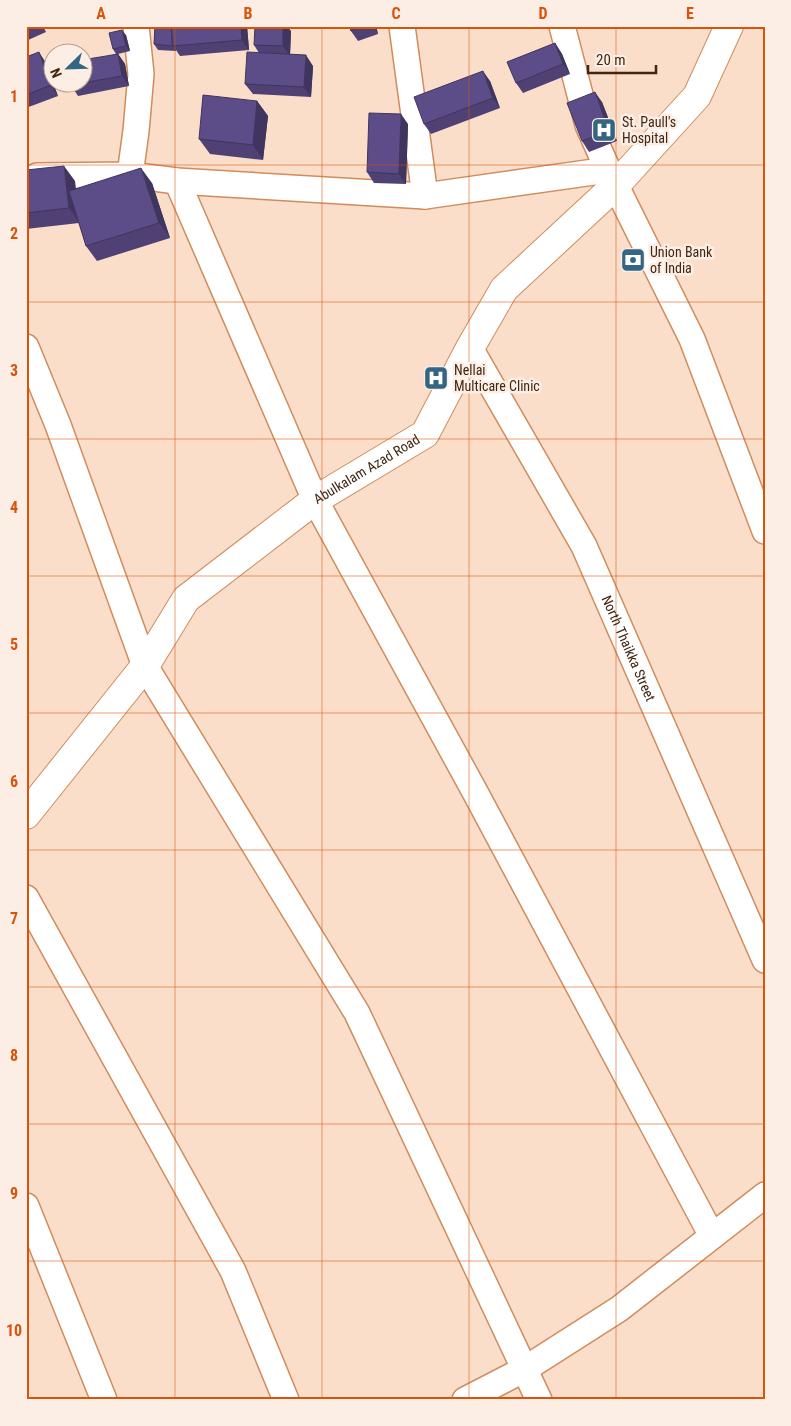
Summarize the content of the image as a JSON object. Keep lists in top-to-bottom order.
{
  "streets": {
    "main road": ["Abulkalam Azad Road"],
    "street": ["North Thaikka Street"]
  },
  "crossings": [
    ["Abulkalam Azad Road", "North Thaikka Street"]
  ],
  "places": {
    "hospital": ["St. Paull's Hospital", "Nellai Multicare Clinic"],
    "bank": ["Union Bank of India"]
  },
  "scale_bar": "20 m",
  "north": "bottom left",
  "grid": {
    "columns": [
      "A",
      "B",
      "C",
      "D",
      "E"
    ],
    "rows": [
      "1",
      "2",
      "3",
      "4",
      "5",
      "6",
      "7",
      "8",
      "9",
      "10"
    ]
  }
}
